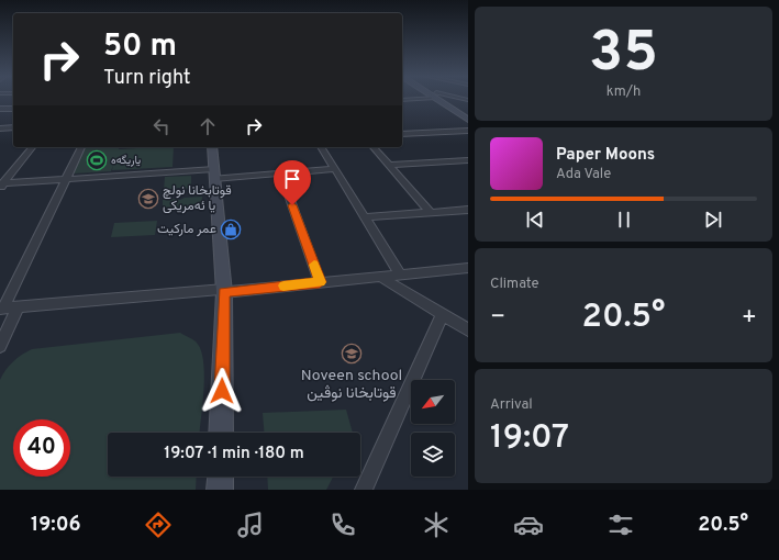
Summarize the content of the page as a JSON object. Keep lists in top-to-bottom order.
{
  "places": {
    "sports": ["یاریگه‌ه"],
    "school or university": ["قوتابخانا نولچ يا ئەمريكى", "Noveen school قوتابخانا نوڤين"],
    "shop": ["عمر ماركيت"]
  },
  "north": "bottom left",
  "page": {
    "tile": [
      ["35", "km/h"],
      "Climate",
      ["Arrival", "19:07"]
    ],
    "turn": ["50 m", "Turn right"],
    "song": ["Paper Moons", "Ada Vale"],
    "heat": ["−", "20.5°", "+"],
    "limit": "40",
    "trip": "19:07 · 1 min · 180 m",
    "tabs": ["19:06", "20.5°"]
  }
}
